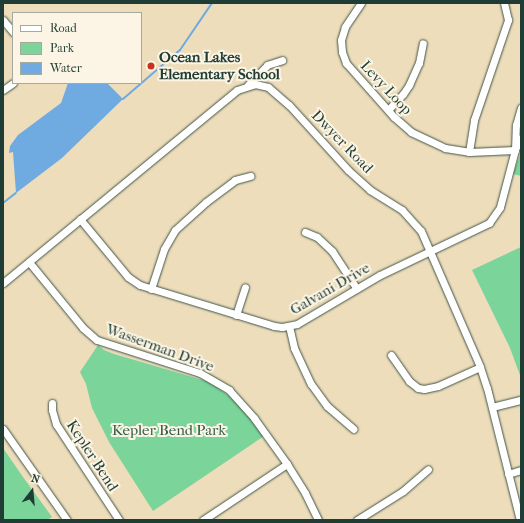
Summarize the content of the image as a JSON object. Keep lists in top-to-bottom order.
{
  "streets": {
    "street": [
      "Levy Loop",
      "Dwyer Road",
      "Galvani Drive",
      "Wasserman Drive",
      "Kepler Bend"
    ]
  },
  "crossings": [
    ["Levy Loop", "Galvani Drive"],
    ["Dwyer Road", "Galvani Drive"]
  ],
  "parks": ["Kepler Bend Park"],
  "places": ["Ocean Lakes Elementary School"],
  "legend": ["Road", "Park", "Water"],
  "north": "top"
}
